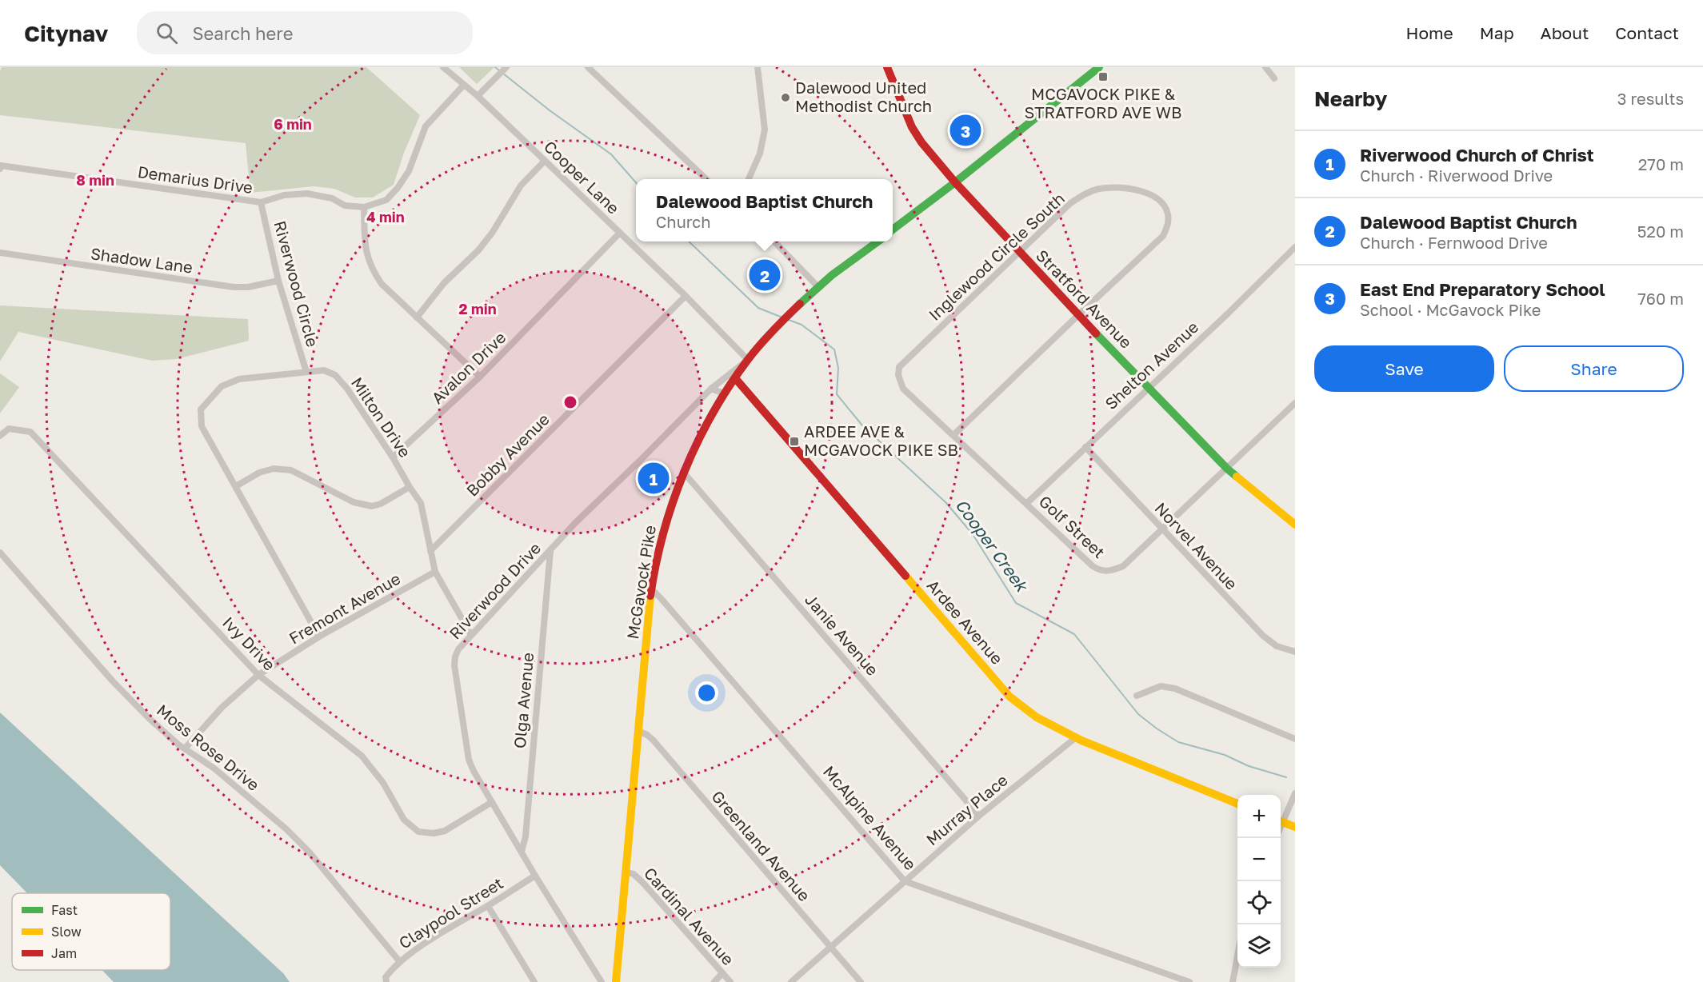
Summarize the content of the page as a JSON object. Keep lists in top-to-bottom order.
{
  "streets": {
    "street": [
      "Cooper Lane",
      "Demarius Drive",
      "Inglewood Circle South",
      "Shadow Lane",
      "Riverwood Circle",
      "Stratford Avenue",
      "Shelton Avenue",
      "Avalon Drive",
      "Milton Drive",
      "Bobby Avenue",
      "Golf Street",
      "Norvel Avenue",
      "McGavock Pike",
      "Riverwood Drive",
      "Fremont Avenue",
      "Ardee Avenue",
      "Janie Avenue",
      "Ivy Drive",
      "Olga Avenue",
      "Moss Rose Drive",
      "Murray Place",
      "McAlpine Avenue",
      "Greenland Avenue",
      "Claypool Street",
      "Cardinal Avenue"
    ]
  },
  "crossings": [
    ["Cooper Lane", "Demarius Drive"],
    ["Cooper Lane", "Avalon Drive"],
    ["Cooper Lane", "Bobby Avenue"],
    ["Cooper Lane", "McGavock Pike"],
    ["Cooper Lane", "Riverwood Drive"],
    ["Demarius Drive", "Riverwood Circle"],
    ["Inglewood Circle South", "Stratford Avenue"],
    ["Inglewood Circle South", "Golf Street"],
    ["Shadow Lane", "Riverwood Circle"],
    ["Riverwood Circle", "Milton Drive"],
    ["Stratford Avenue", "Shelton Avenue"],
    ["Stratford Avenue", "Golf Street"],
    ["Shelton Avenue", "Golf Street"],
    ["Shelton Avenue", "Norvel Avenue"],
    ["Avalon Drive", "Milton Drive"],
    ["Milton Drive", "Bobby Avenue"],
    ["Milton Drive", "Riverwood Drive"],
    ["Milton Drive", "Fremont Avenue"],
    ["Golf Street", "Norvel Avenue"],
    ["McGavock Pike", "Riverwood Drive"],
    ["McGavock Pike", "Ardee Avenue"],
    ["McGavock Pike", "Janie Avenue"],
    ["McGavock Pike", "McAlpine Avenue"],
    ["McGavock Pike", "Greenland Avenue"],
    ["McGavock Pike", "Cardinal Avenue"],
    ["Riverwood Drive", "Ardee Avenue"],
    ["Riverwood Drive", "Ivy Drive"],
    ["Riverwood Drive", "Olga Avenue"],
    ["Riverwood Drive", "Claypool Street"],
    ["Fremont Avenue", "Ivy Drive"],
    ["Fremont Avenue", "Moss Rose Drive"],
    ["Ardee Avenue", "Murray Place"],
    ["Janie Avenue", "Murray Place"],
    ["Moss Rose Drive", "Claypool Street"],
    ["Murray Place", "McAlpine Avenue"],
    ["Murray Place", "Greenland Avenue"]
  ],
  "water": ["Cooper Creek"],
  "places": {
    "transit": ["MCGAVOCK PIKE & STRATFORD AVE WB", "ARDEE AVE & MCGAVOCK PIKE SB"],
    "other": ["Dalewood United Methodist Church"]
  },
  "legend": ["Fast", "Slow", "Jam"],
  "page": {
    "header": "Citynav",
    "search": "Search here",
    "nav": [
      "Home",
      "Map",
      "About",
      "Contact"
    ],
    "heading": ["Nearby", "3 results"],
    "pins": ["3", "2", "1"],
    "list": [
      {
        "mark": "1",
        "name": "Riverwood Church of Christ",
        "note": "Church · Riverwood Drive",
        "value": "270 m"
      },
      {
        "mark": "2",
        "name": "Dalewood Baptist Church",
        "note": "Church · Fernwood Drive",
        "value": "520 m"
      },
      {
        "mark": "3",
        "name": "East End Preparatory School",
        "note": "School · McGavock Pike",
        "value": "760 m"
      }
    ],
    "popup": ["Dalewood Baptist Church", "Church"],
    "buttons": ["Save", "Share"],
    "map_buttons": ["+", "−"]
  },
  "rings": [
    "6 min",
    "8 min",
    "4 min",
    "2 min"
  ]
}
